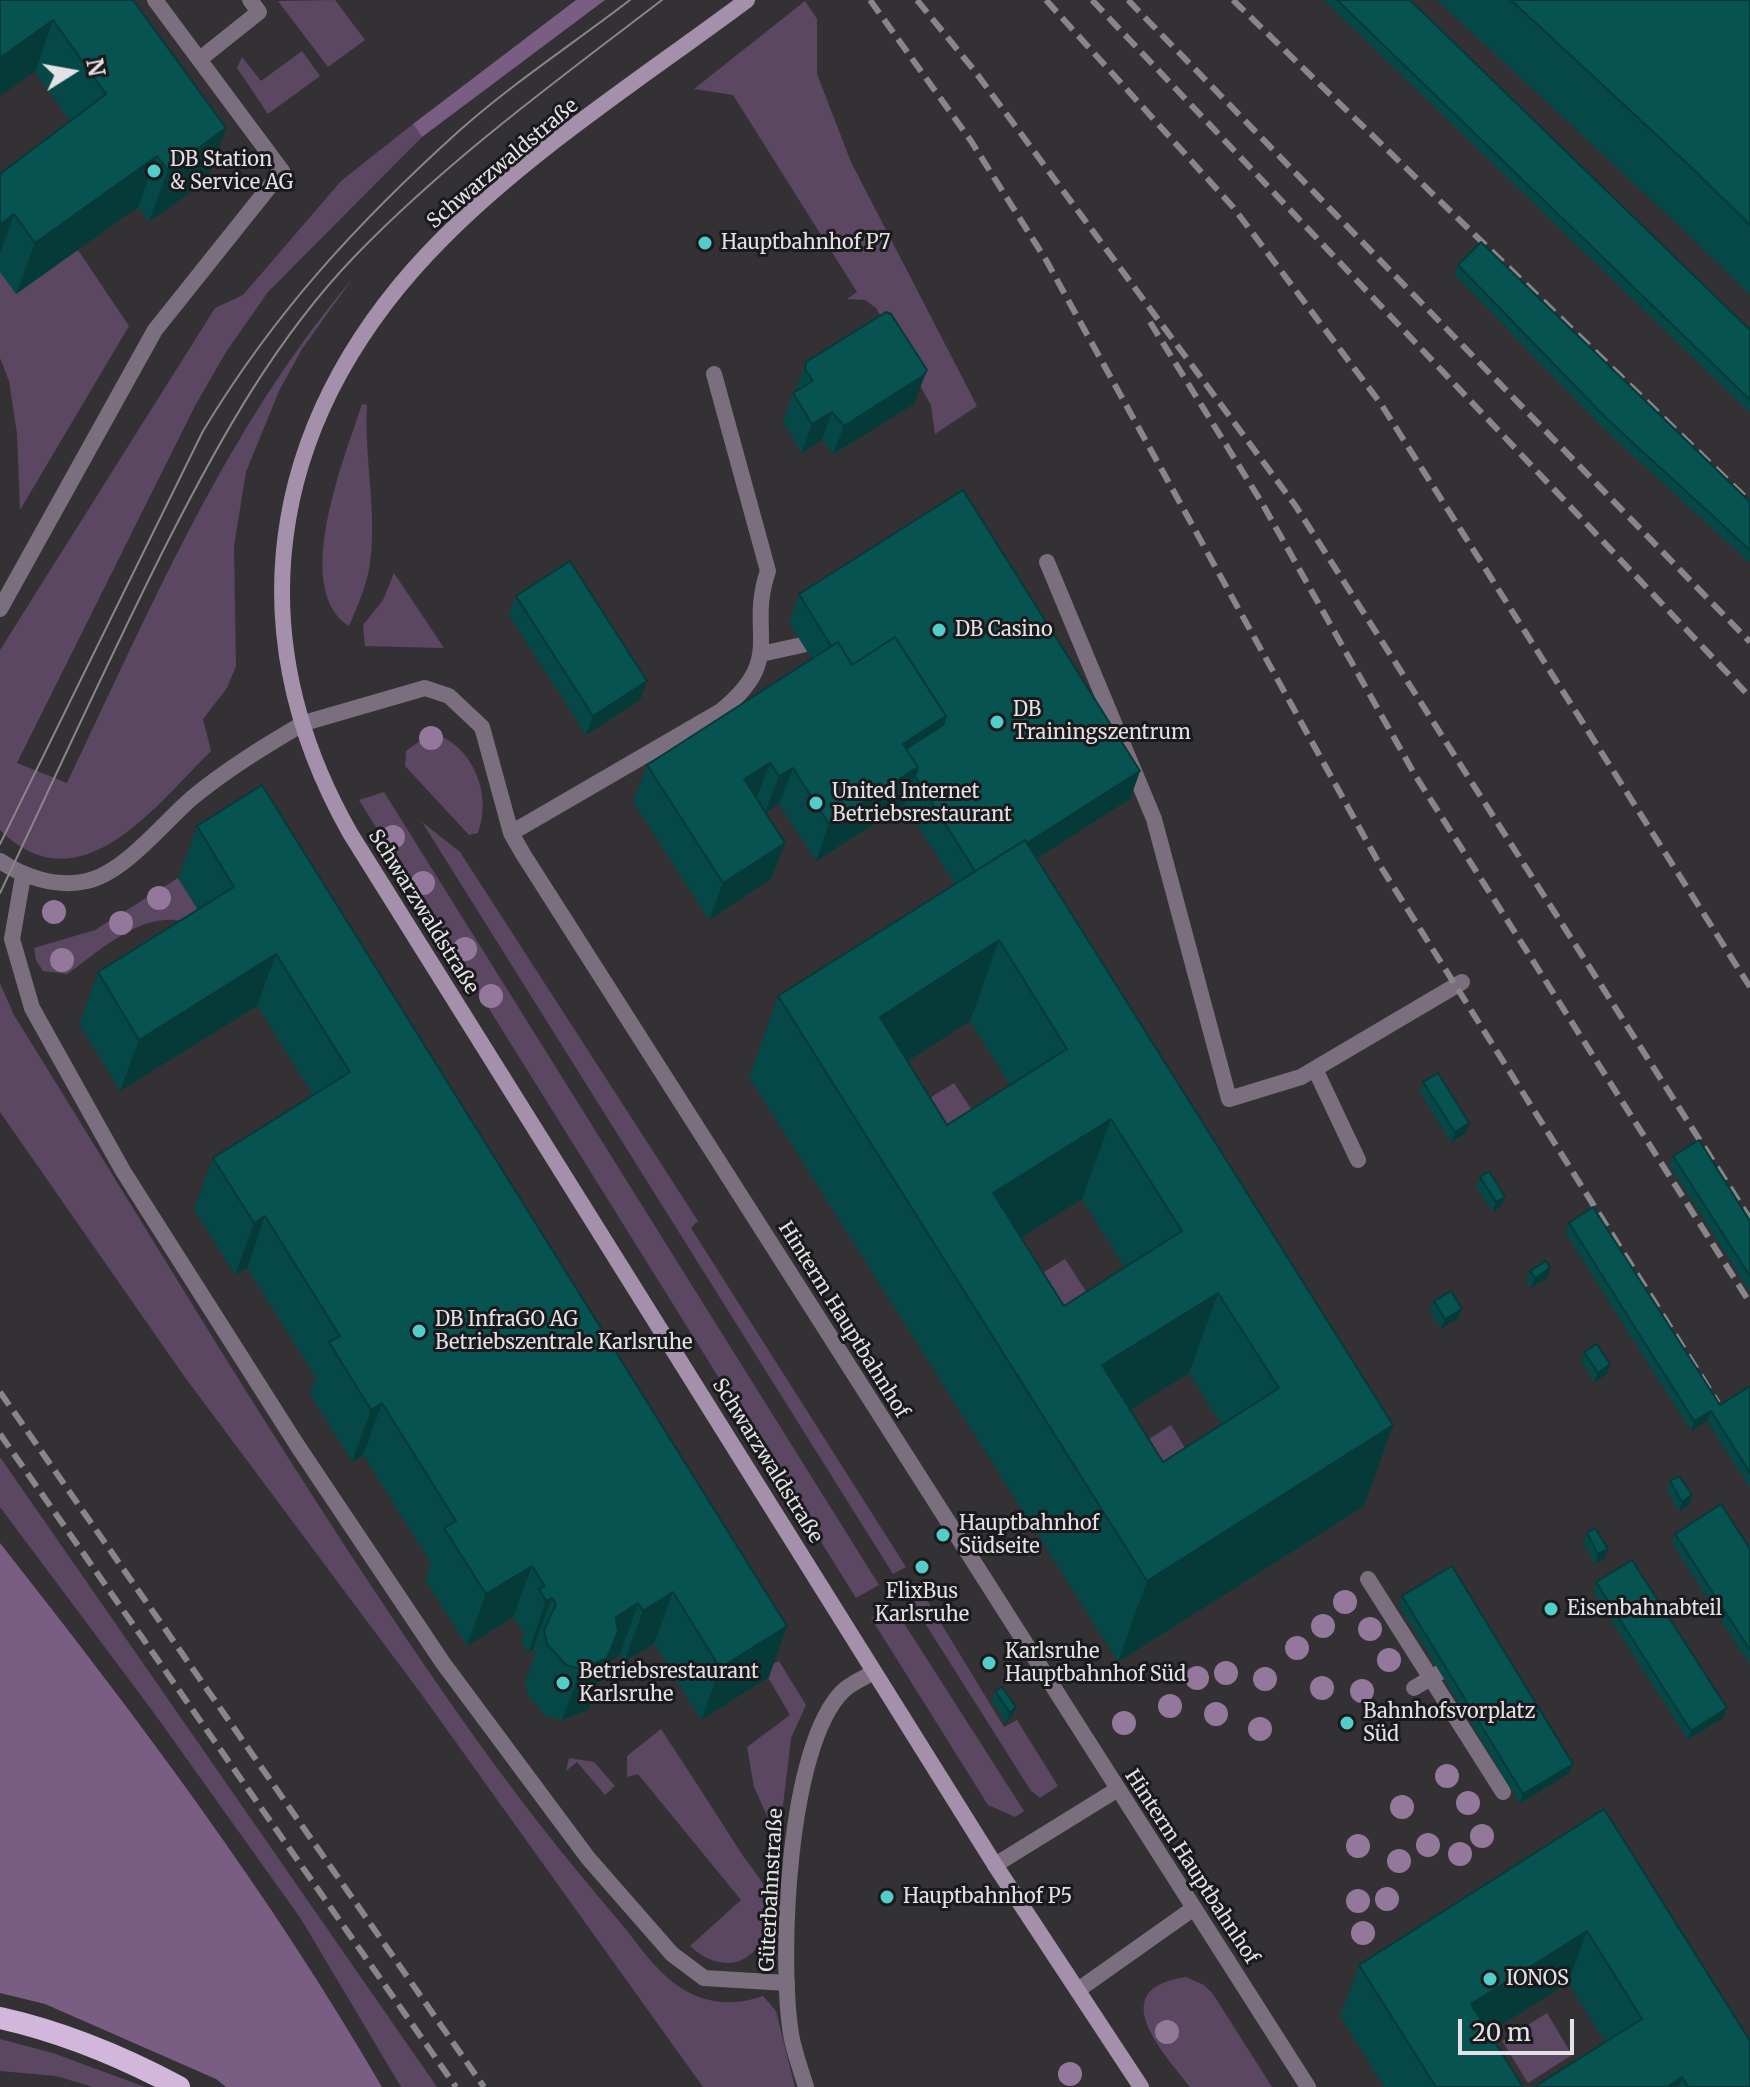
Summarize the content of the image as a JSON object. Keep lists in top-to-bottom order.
{
  "streets": {
    "main road": ["Schwarzwaldstraße"],
    "street": ["Hinterm Hauptbahnhof", "Güterbahnstraße"]
  },
  "crossings": [
    ["Schwarzwaldstraße", "Hinterm Hauptbahnhof"],
    ["Schwarzwaldstraße", "Güterbahnstraße"]
  ],
  "places": [
    "DB Station & Service AG",
    "Hauptbahnhof P7",
    "DB Casino",
    "DB Trainingszentrum",
    "United Internet Betriebsrestaurant",
    "DB InfraGO AG Betriebszentrale Karlsruhe",
    "Hauptbahnhof Südseite",
    "FlixBus Karlsruhe",
    "Eisenbahnabteil",
    "Karlsruhe Hauptbahnhof Süd",
    "Betriebsrestaurant Karlsruhe",
    "Bahnhofsvorplatz Süd",
    "Hauptbahnhof P5",
    "IONOS"
  ],
  "scale_bar": "20 m",
  "north": "right"
}
